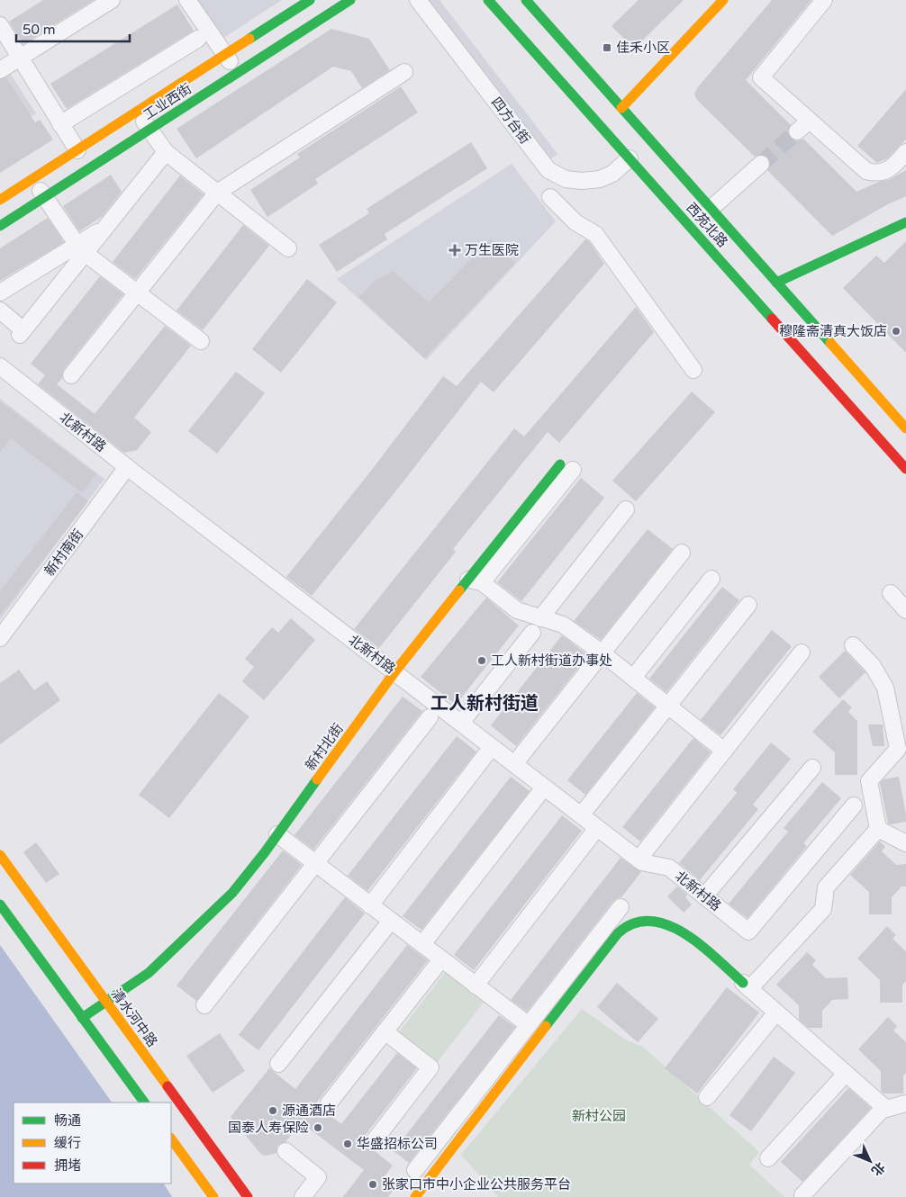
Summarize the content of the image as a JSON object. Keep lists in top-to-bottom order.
{
  "streets": {
    "main road": [
      "工业西街",
      "西苑北路",
      "新村北街",
      "清水河中路"
    ],
    "street": ["四方台街", "北新村路", "新村南街"]
  },
  "crossings": [
    ["四方台街", "西苑北路"],
    ["北新村路", "新村南街"],
    ["北新村路", "新村北街"],
    ["新村北街", "清水河中路"]
  ],
  "districts": ["工人新村街道"],
  "parks": ["新村公园"],
  "places": {
    "transit": ["佳禾小区"],
    "health": ["万生医院"],
    "other": [
      "穆隆斋清真大饭店",
      "工人新村街道办事处",
      "源通酒店",
      "国泰人寿保险",
      "华盛招标公司",
      "张家口市中小企业公共服务平台"
    ]
  },
  "legend": ["畅通", "缓行", "拥堵"],
  "scale_bar": "50 m",
  "north": "bottom right"
}
